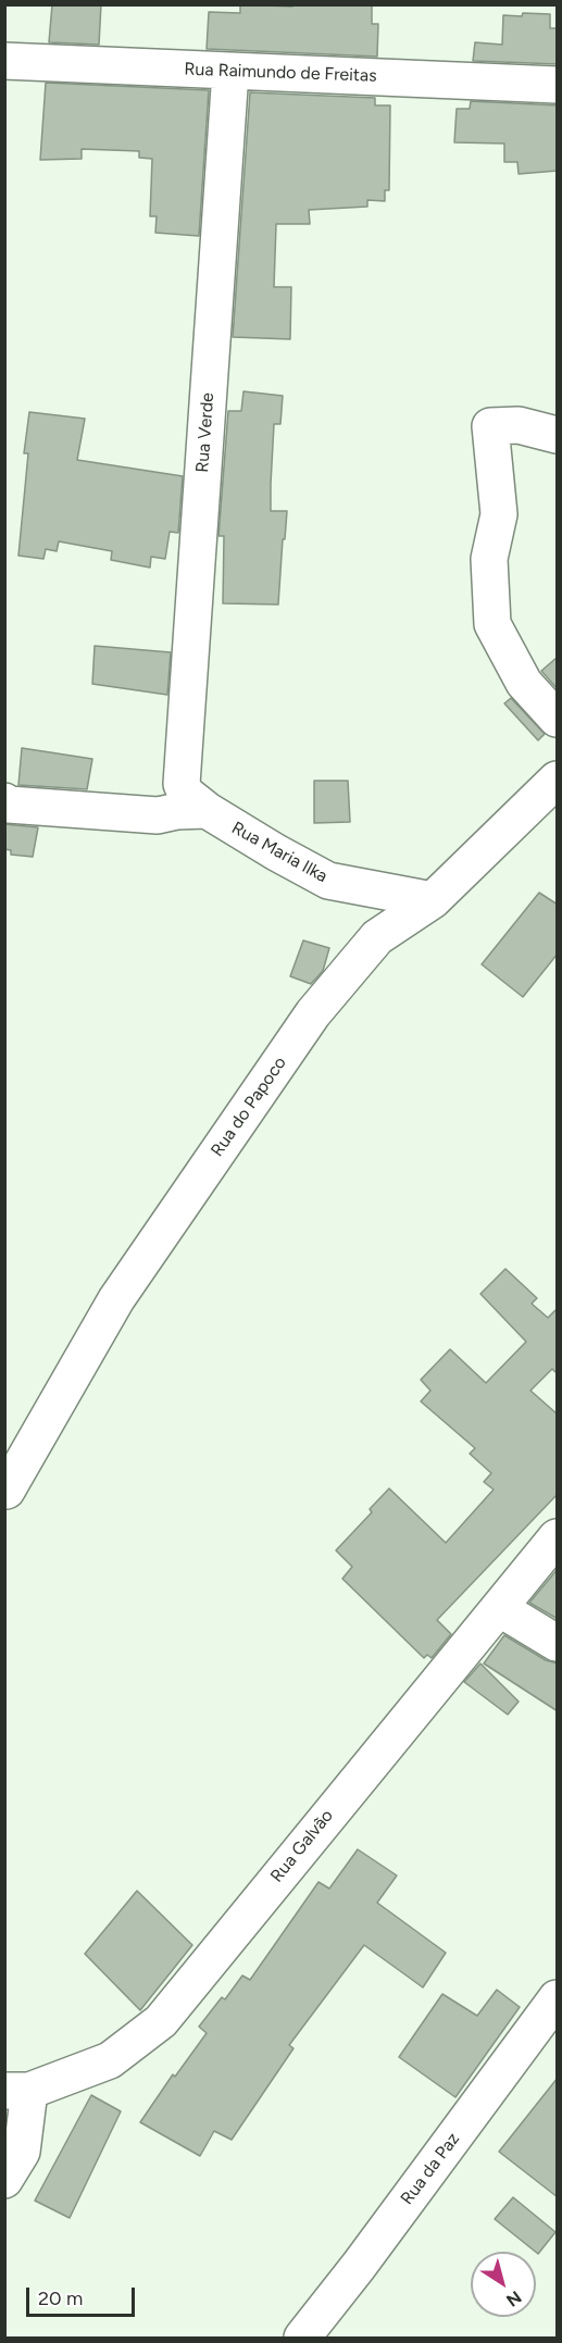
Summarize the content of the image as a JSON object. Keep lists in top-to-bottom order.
{
  "streets": {
    "street": [
      "Rua Raimundo de Freitas",
      "Rua Verde",
      "Rua Maria Ilka",
      "Rua do Papoco",
      "Rua Galvão",
      "Rua da Paz"
    ]
  },
  "crossings": [
    ["Rua Raimundo de Freitas", "Rua Verde"],
    ["Rua Verde", "Rua Maria Ilka"],
    ["Rua Maria Ilka", "Rua do Papoco"]
  ],
  "scale_bar": "20 m",
  "north": "bottom right"
}
